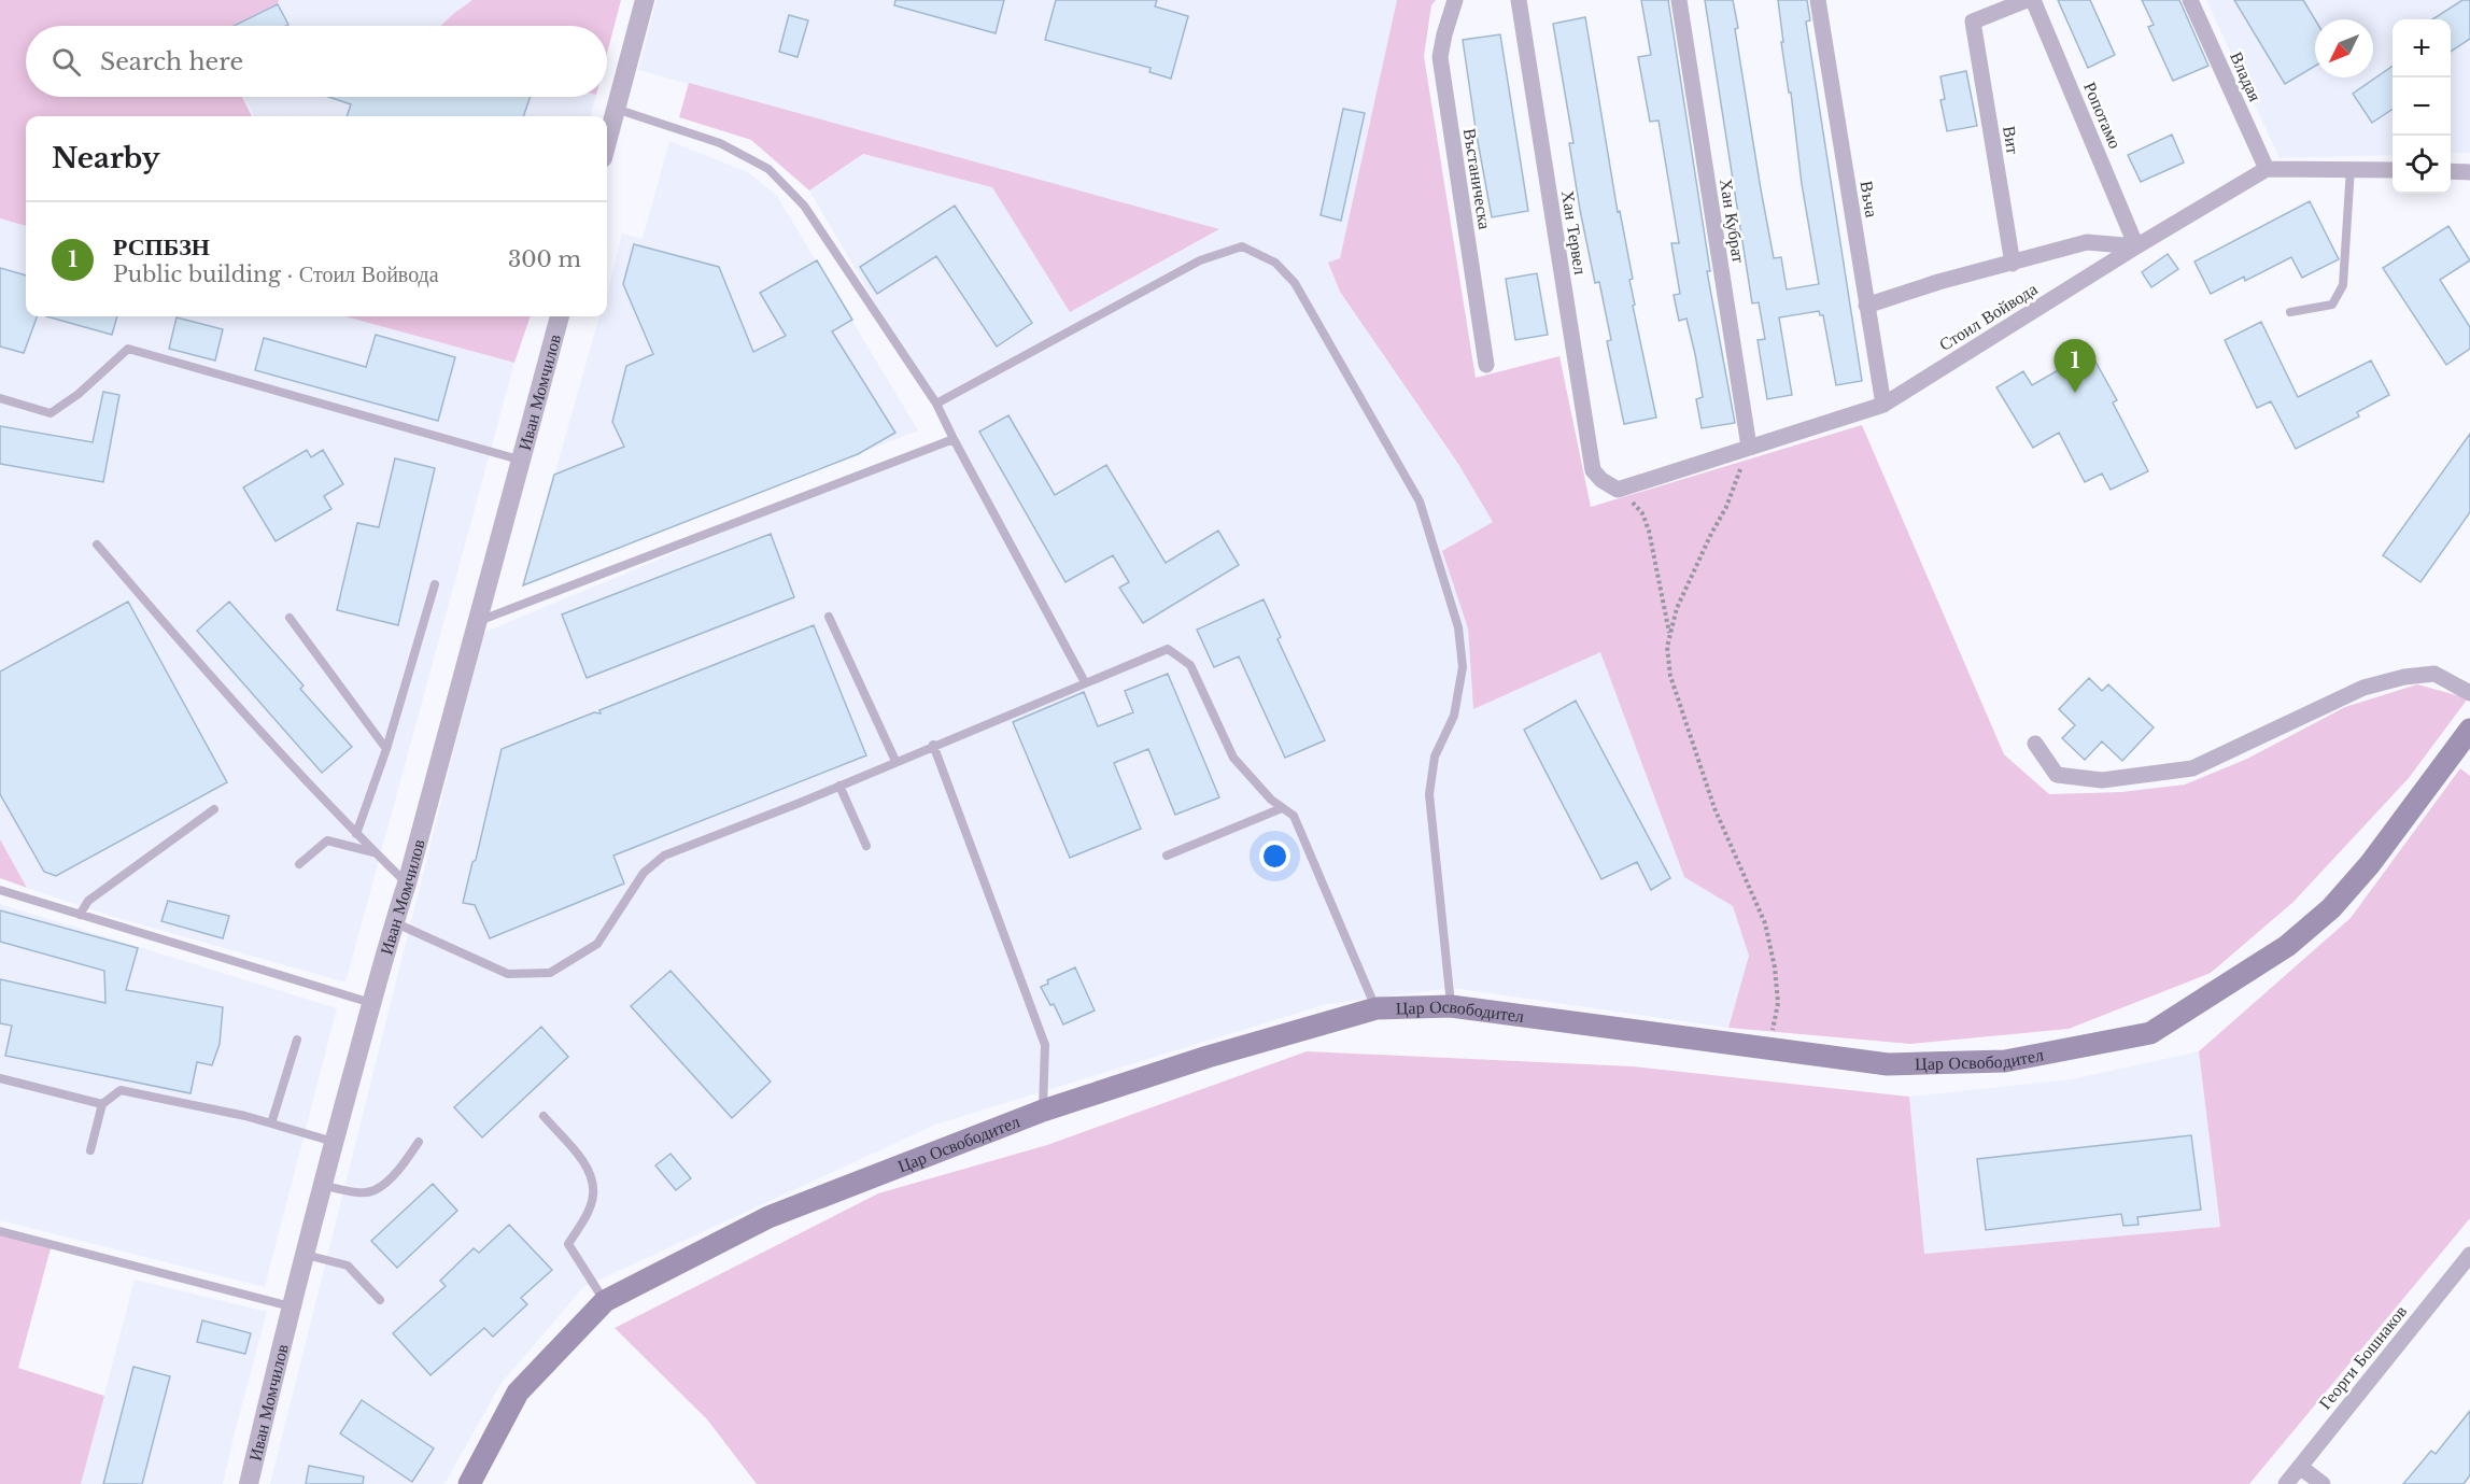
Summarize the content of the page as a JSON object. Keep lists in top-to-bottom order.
{
  "streets": {
    "main road": ["Цар Освободител"],
    "street": [
      "Владая",
      "Ропотамо",
      "Вит",
      "Въстаническа",
      "Въча",
      "Хан Кубрат",
      "Хан Тервел",
      "Стоил Войвода",
      "Иван Момчилов",
      "Георги Бошнаков"
    ]
  },
  "crossings": [
    ["Владая", "Стоил Войвода"],
    ["Ропотамо", "Стоил Войвода"],
    ["Въча", "Стоил Войвода"],
    ["Хан Кубрат", "Стоил Войвода"],
    ["Хан Тервел", "Стоил Войвода"]
  ],
  "north": "bottom left",
  "page": {
    "map_buttons": ["+", "−"],
    "search": "Search here",
    "heading": "Nearby",
    "list": [
      {
        "mark": "1",
        "name": "РСПБЗН",
        "note": "Public building · Стоил Войвода",
        "value": "300 m"
      }
    ],
    "pins": "1"
  }
}
